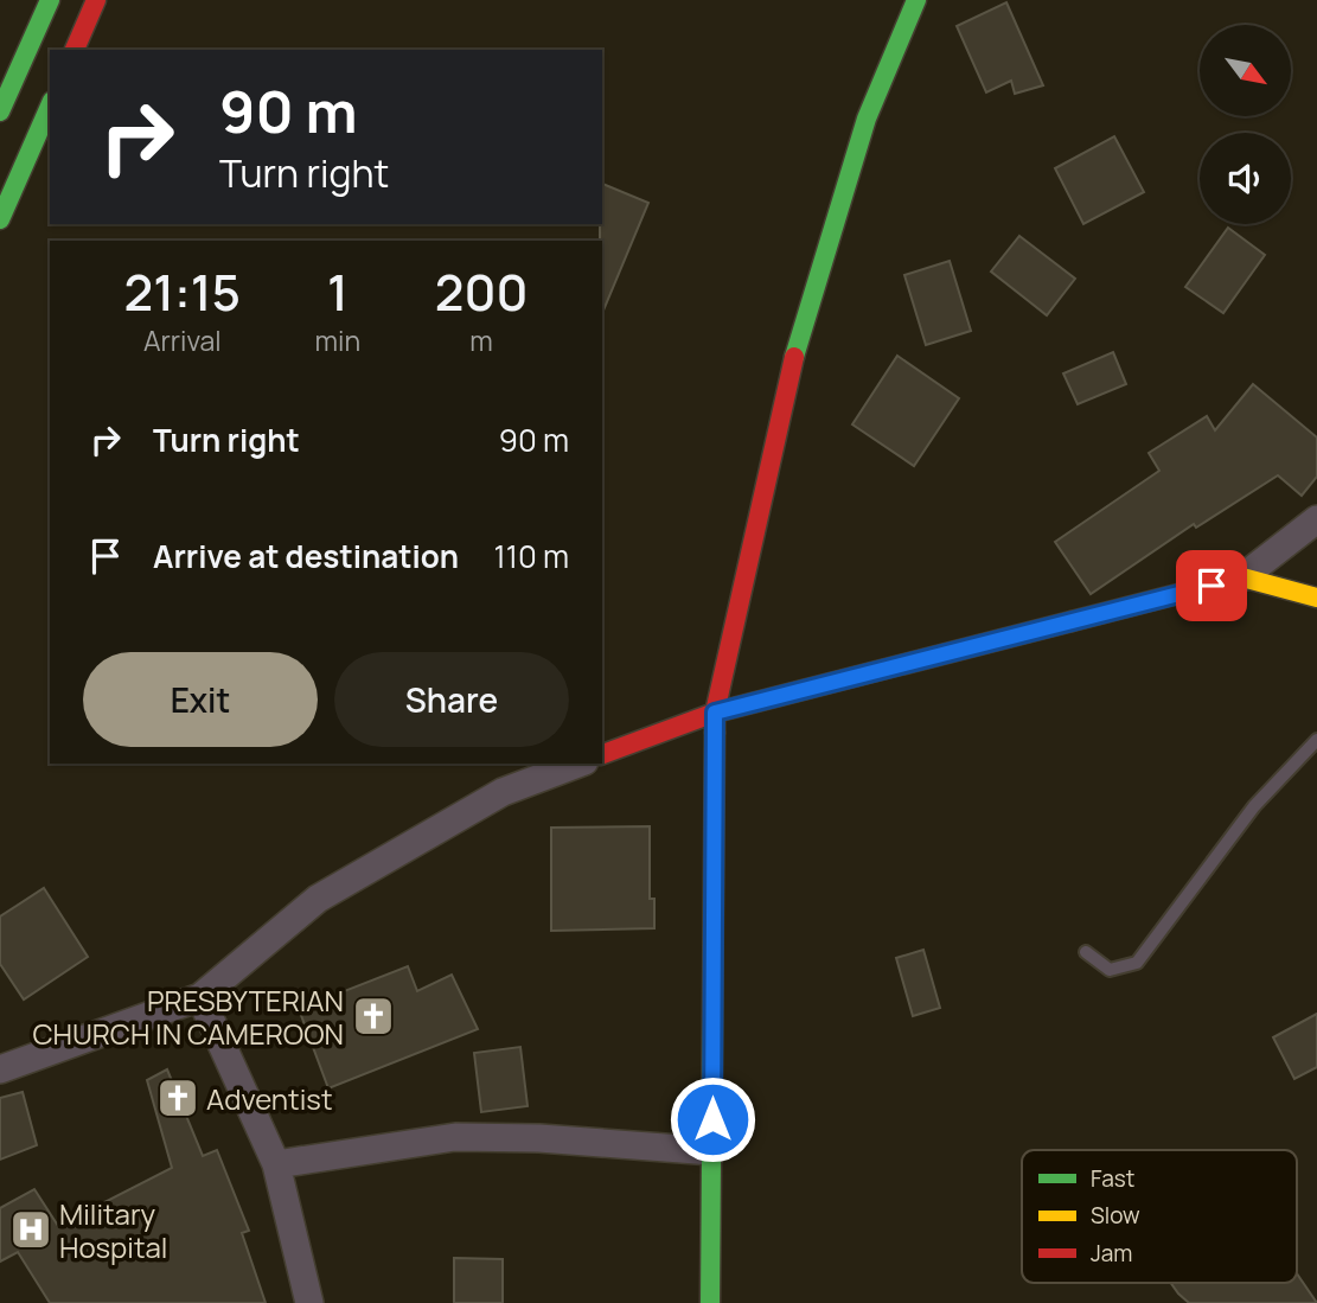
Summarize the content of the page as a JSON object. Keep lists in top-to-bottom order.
{
  "places": {
    "church": ["PRESBYTERIAN CHURCH IN CAMEROON", "Adventist"],
    "hospital": ["Military Hospital"]
  },
  "legend": ["Fast", "Slow", "Jam"],
  "north": "bottom right",
  "page": {
    "turn": ["90 m", "Turn right"],
    "eta": [
      "21:15",
      "Arrival",
      "1",
      "min",
      "200",
      "m"
    ],
    "list": [
      {
        "name": "Turn right",
        "value": "90 m"
      },
      {
        "name": "Arrive at destination",
        "value": "110 m"
      }
    ],
    "buttons": ["Exit", "Share"]
  }
}
